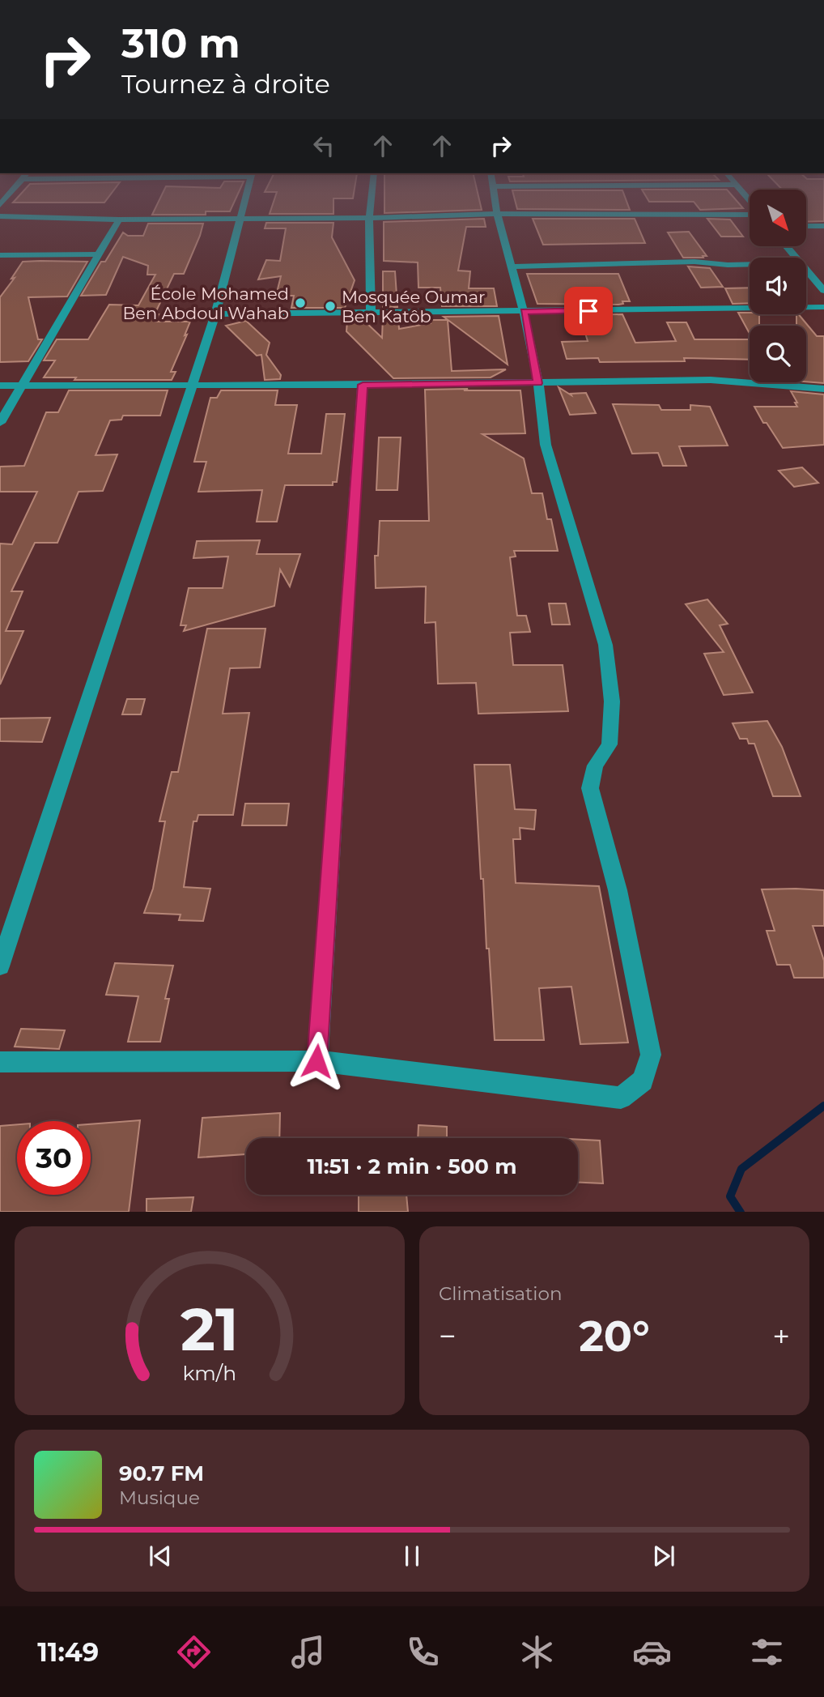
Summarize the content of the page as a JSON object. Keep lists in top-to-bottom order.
{
  "places": ["École Mohamed Ben Abdoul Wahab", "Mosquée Oumar Ben Katôb"],
  "north": "bottom right",
  "page": {
    "turn": ["310 m", "Tournez à droite"],
    "limit": "30",
    "trip": "11:51 · 2 min · 500 m",
    "tile": "Climatisation",
    "heat": ["−", "20°", "+"],
    "song": ["90.7 FM", "Musique"],
    "tabs": "11:49",
    "gauge": ["21", "km/h"]
  }
}
